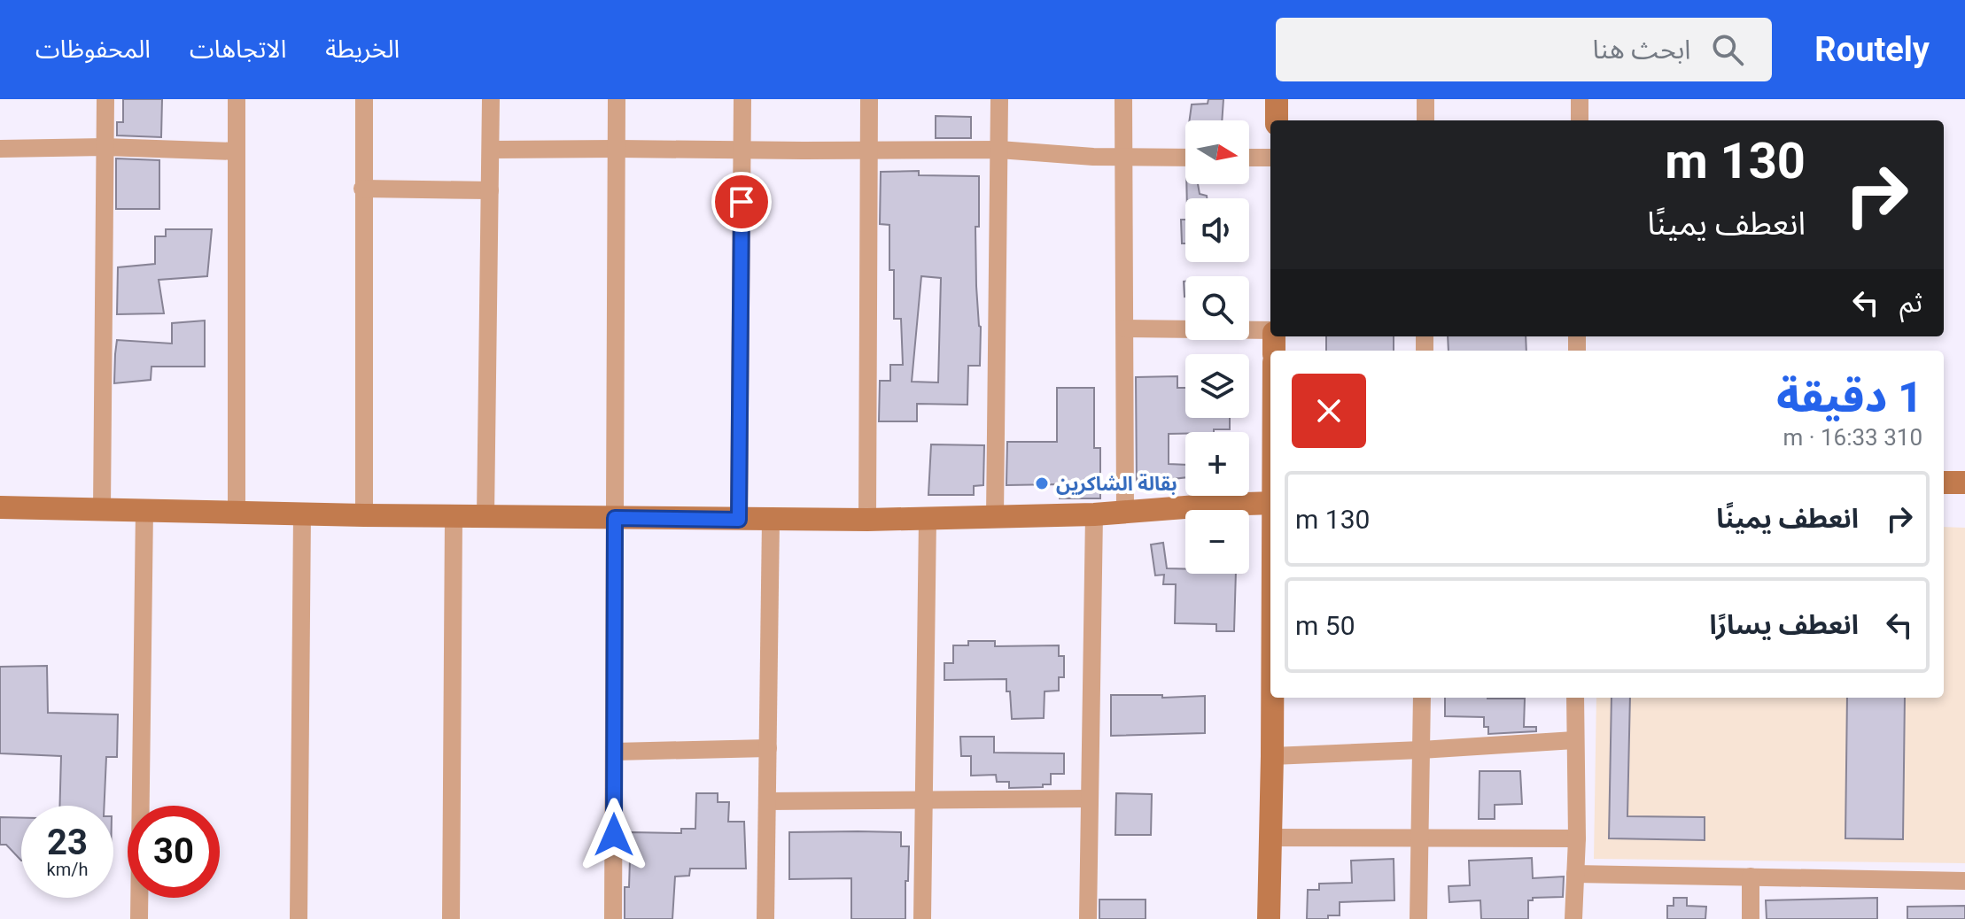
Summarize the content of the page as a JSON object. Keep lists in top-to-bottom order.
{
  "places": ["بقالة الشاكرين"],
  "north": "right",
  "page": {
    "header": "Routely",
    "search": "ابحث هنا",
    "nav": ["الخريطة", "الاتجاهات", "المحفوظات"],
    "map_buttons": ["+", "−"],
    "turn": ["130 m", "انعطف يمينًا"],
    "then": "ثم",
    "heading": ["1 دقيقة", "310 m · 16:33"],
    "list": [
      {
        "name": "انعطف يمينًا",
        "value": "130 m"
      },
      {
        "name": "انعطف يسارًا",
        "value": "50 m"
      }
    ],
    "speed": "23 km/h",
    "limit": "30"
  }
}
